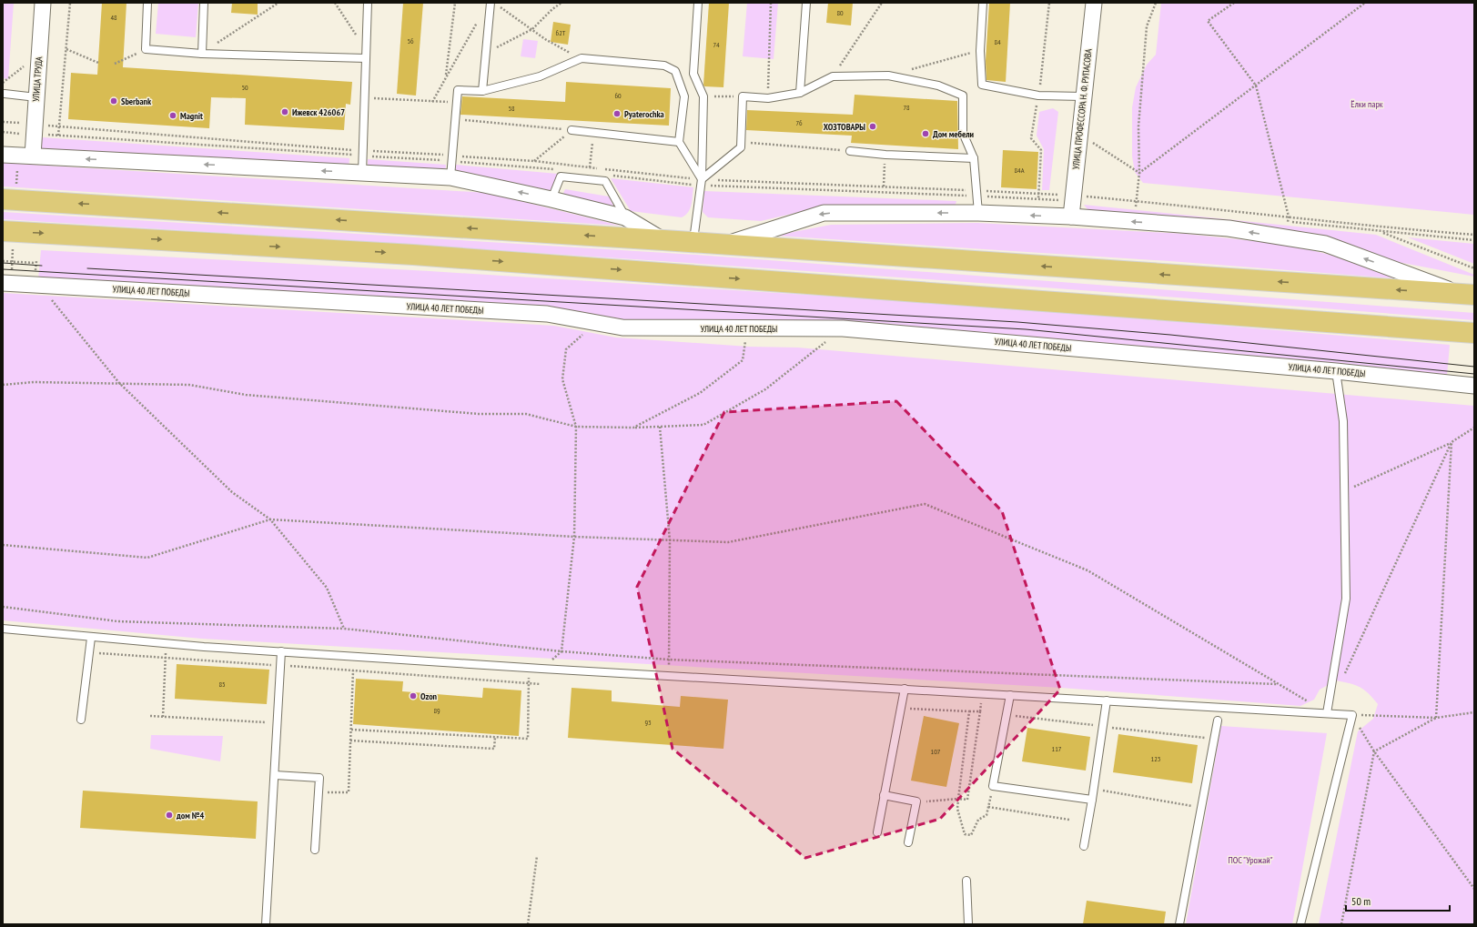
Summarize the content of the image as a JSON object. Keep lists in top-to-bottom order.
{
  "streets": {
    "street": ["УЛИЦА ТРУДА", "УЛИЦА ПРОФЕССОРА Н. Ф. РУПАСОВА", "УЛИЦА 40 ЛЕТ ПОБЕДЫ"]
  },
  "parks": ["Ёлки парк", "ПОС \"Урожай\""],
  "places": [
    "Sberbank",
    "Ижевск 426067",
    "Pyaterochka",
    "Magnit",
    "ХОЗТОВАРЫ",
    "Дом мебели",
    "Ozon",
    "дом №4"
  ],
  "house_numbers": [
    "80",
    "48",
    "62Т",
    "56",
    "84",
    "74",
    "50",
    "60",
    "78",
    "58",
    "76",
    "84А",
    "85",
    "89",
    "93",
    "117",
    "107",
    "123"
  ],
  "scale_bar": "50 m"
}
